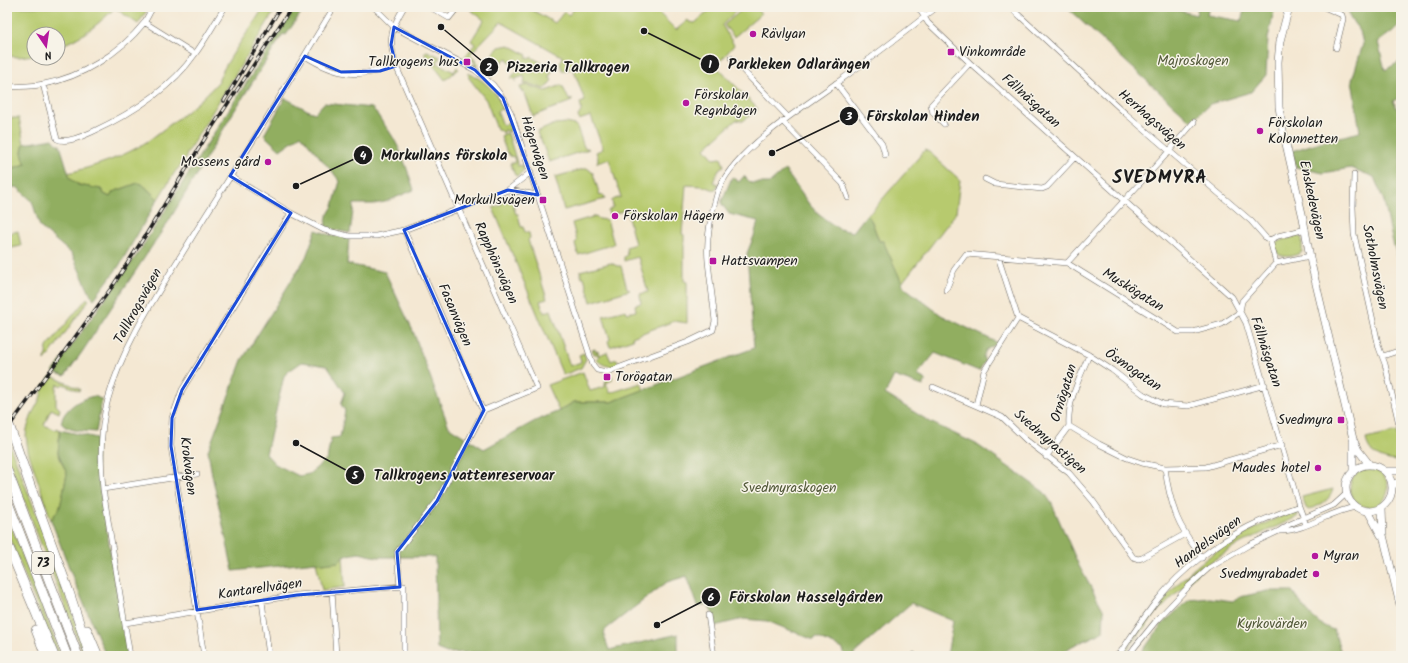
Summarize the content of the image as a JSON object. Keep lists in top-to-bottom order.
{
  "streets": {
    "highway": ["73"],
    "street": [
      "Fållnäsgatan",
      "Herrhagsvägen",
      "Hägervägen",
      "Enskedevägen",
      "Rapphönsvägen",
      "Sotholmsvägen",
      "Muskögatan",
      "Tallkrogsvägen",
      "Fasanvägen",
      "Ösmogatan",
      "Ornögatan",
      "Svedmyrastigen",
      "Krokvägen",
      "Handelsvägen",
      "Kantarellvägen"
    ]
  },
  "crossings": [
    ["Fållnäsgatan", "Muskögatan"],
    ["Fållnäsgatan", "Ösmogatan"],
    ["Fållnäsgatan", "Handelsvägen"],
    ["Hägervägen", "Rapphönsvägen"],
    ["Enskedevägen", "Handelsvägen"],
    ["Rapphönsvägen", "Fasanvägen"],
    ["Tallkrogsvägen", "Kantarellvägen"],
    ["Ösmogatan", "Ornögatan"],
    ["Ornögatan", "Svedmyrastigen"],
    ["Krokvägen", "Kantarellvägen"]
  ],
  "districts": ["SVEDMYRA"],
  "parks": ["Majroskogen", "Svedmyraskogen", "Kyrkovärden"],
  "places": {
    "other": [
      "Pizzeria Tallkrogen",
      "Parkleken Odlarängen",
      "Rävlyan",
      "Förskolan Regnbågen",
      "Förskolan Kolonnetten",
      "Förskolan Hinden",
      "Mossens gård",
      "Morkullans förskola",
      "Förskolan Hägern",
      "Tallkrogens vattenreservoar",
      "Maudes hotel",
      "Myran",
      "Svedmyrabadet",
      "Förskolan Hasselgården"
    ],
    "transit": [
      "Vinkområde",
      "Tallkrogens hus",
      "Morkullsvägen",
      "Hattsvampen",
      "Torögatan",
      "Svedmyra"
    ]
  },
  "north": "bottom"
}
